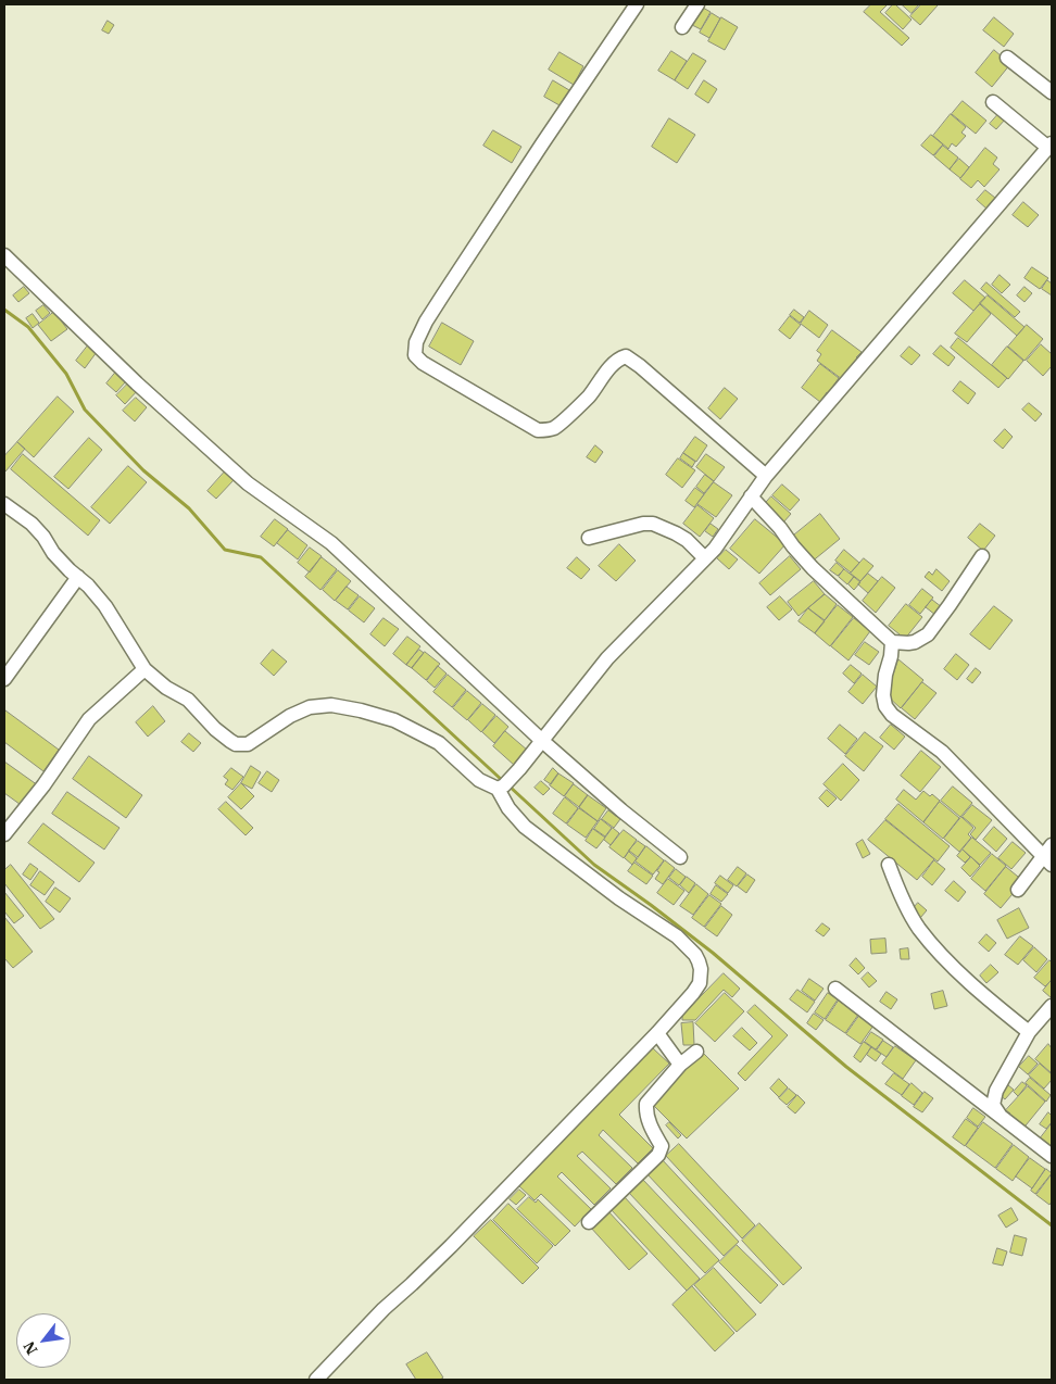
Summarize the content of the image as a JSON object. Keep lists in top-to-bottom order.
{
  "north": "bottom left"
}
